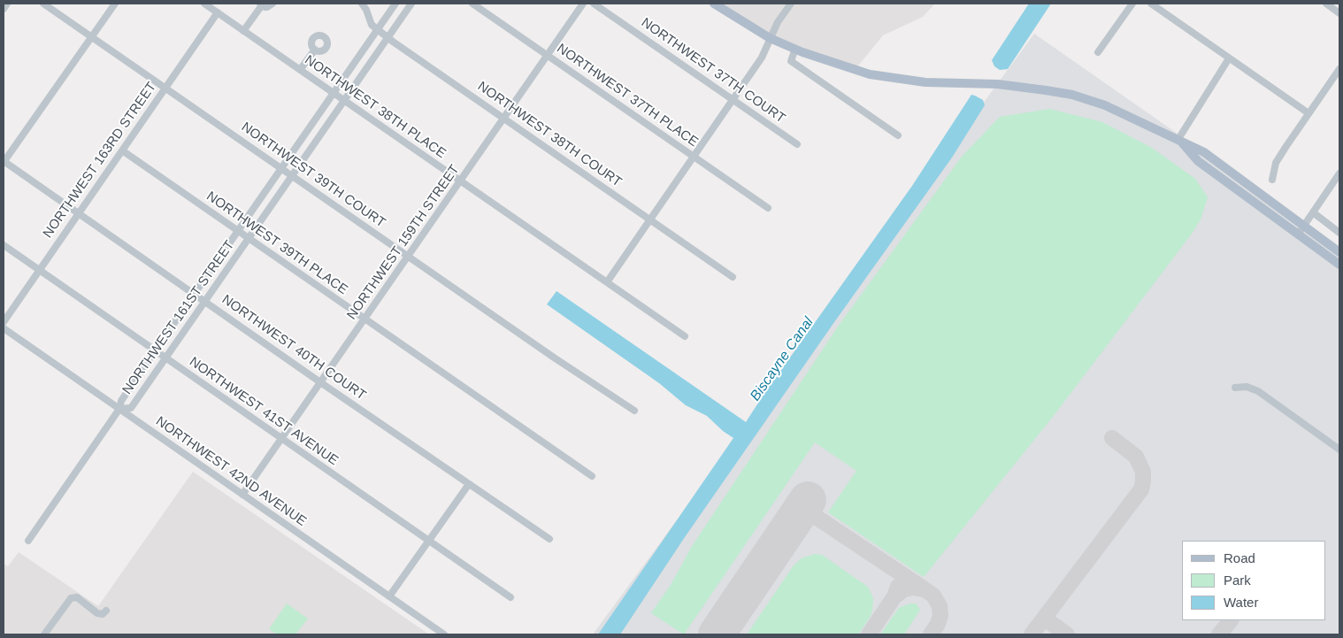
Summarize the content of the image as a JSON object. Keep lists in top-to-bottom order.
{
  "streets": {
    "street": [
      "NORTHWEST 37TH COURT",
      "NORTHWEST 37TH PLACE",
      "NORTHWEST 38TH PLACE",
      "NORTHWEST 38TH COURT",
      "NORTHWEST 163RD STREET",
      "NORTHWEST 39TH COURT",
      "NORTHWEST 159TH STREET",
      "NORTHWEST 39TH PLACE",
      "NORTHWEST 161ST STREET",
      "NORTHWEST 40TH COURT",
      "NORTHWEST 41ST AVENUE",
      "NORTHWEST 42ND AVENUE"
    ]
  },
  "crossings": [
    ["NORTHWEST 37TH PLACE", "NORTHWEST 159TH STREET"],
    ["NORTHWEST 38TH PLACE", "NORTHWEST 163RD STREET"],
    ["NORTHWEST 38TH PLACE", "NORTHWEST 159TH STREET"],
    ["NORTHWEST 38TH PLACE", "NORTHWEST 161ST STREET"],
    ["NORTHWEST 38TH COURT", "NORTHWEST 159TH STREET"],
    ["NORTHWEST 38TH COURT", "NORTHWEST 161ST STREET"],
    ["NORTHWEST 163RD STREET", "NORTHWEST 39TH COURT"],
    ["NORTHWEST 163RD STREET", "NORTHWEST 39TH PLACE"],
    ["NORTHWEST 163RD STREET", "NORTHWEST 40TH COURT"],
    ["NORTHWEST 163RD STREET", "NORTHWEST 41ST AVENUE"],
    ["NORTHWEST 39TH COURT", "NORTHWEST 159TH STREET"],
    ["NORTHWEST 39TH COURT", "NORTHWEST 161ST STREET"],
    ["NORTHWEST 159TH STREET", "NORTHWEST 39TH PLACE"],
    ["NORTHWEST 159TH STREET", "NORTHWEST 40TH COURT"],
    ["NORTHWEST 159TH STREET", "NORTHWEST 41ST AVENUE"],
    ["NORTHWEST 159TH STREET", "NORTHWEST 42ND AVENUE"],
    ["NORTHWEST 39TH PLACE", "NORTHWEST 161ST STREET"],
    ["NORTHWEST 161ST STREET", "NORTHWEST 40TH COURT"],
    ["NORTHWEST 161ST STREET", "NORTHWEST 41ST AVENUE"],
    ["NORTHWEST 161ST STREET", "NORTHWEST 42ND AVENUE"]
  ],
  "water": ["Biscayne Canal"],
  "legend": ["Road", "Park", "Water"]
}
